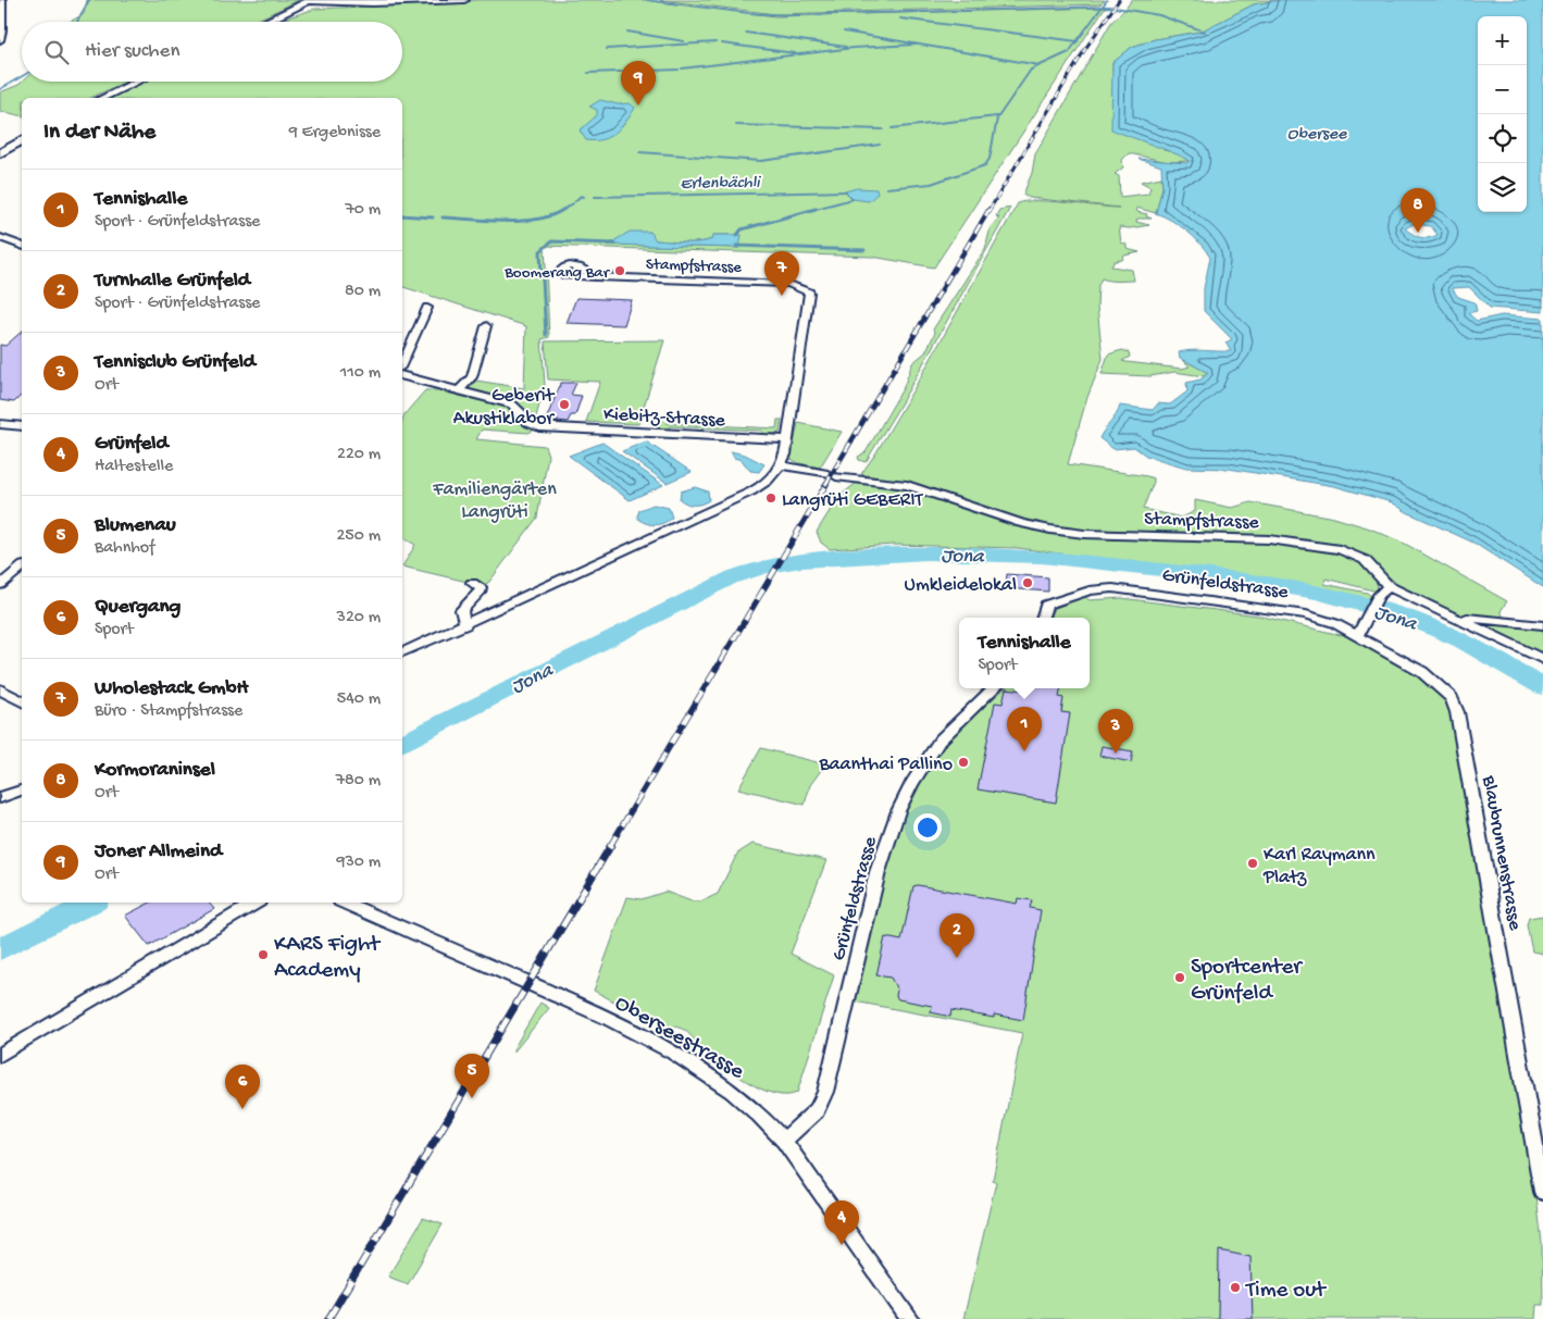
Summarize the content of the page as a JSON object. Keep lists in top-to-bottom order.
{
  "streets": {
    "street": [
      "Stampfstrasse",
      "Kiebitz-Strasse",
      "Grünfeldstrasse",
      "Blaubrunnenstrasse",
      "Oberseestrasse"
    ]
  },
  "crossings": [
    ["Stampfstrasse", "Kiebitz-Strasse"],
    ["Grünfeldstrasse", "Blaubrunnenstrasse"],
    ["Grünfeldstrasse", "Oberseestrasse"]
  ],
  "water": ["Obersee", "Erlenbächli", "Jona"],
  "parks": ["Familiengärten Langrüti"],
  "places": [
    "Boomerang Bar",
    "Geberit Akustiklabor",
    "Langrüti GEBERIT",
    "Umkleidelokal",
    "Baanthai Pallino",
    "Karl Raymann Platz",
    "KARS Fight Academy",
    "Sportcenter Grünfeld",
    "Time out"
  ],
  "page": {
    "map_buttons": ["+", "−"],
    "search": "Hier suchen",
    "pins": [
      "9",
      "8",
      "7",
      "1",
      "3",
      "2",
      "5",
      "6",
      "4"
    ],
    "heading": ["In der Nähe", "9 Ergebnisse"],
    "list": [
      {
        "mark": "1",
        "name": "Tennishalle",
        "note": "Sport · Grünfeldstrasse",
        "value": "70 m"
      },
      {
        "mark": "2",
        "name": "Turnhalle Grünfeld",
        "note": "Sport · Grünfeldstrasse",
        "value": "80 m"
      },
      {
        "mark": "3",
        "name": "Tennisclub Grünfeld",
        "note": "Ort",
        "value": "110 m"
      },
      {
        "mark": "4",
        "name": "Grünfeld",
        "note": "Haltestelle",
        "value": "220 m"
      },
      {
        "mark": "5",
        "name": "Blumenau",
        "note": "Bahnhof",
        "value": "250 m"
      },
      {
        "mark": "6",
        "name": "Quergang",
        "note": "Sport",
        "value": "320 m"
      },
      {
        "mark": "7",
        "name": "Wholestack GmbH",
        "note": "Büro · Stampfstrasse",
        "value": "540 m"
      },
      {
        "mark": "8",
        "name": "Kormoraninsel",
        "note": "Ort",
        "value": "780 m"
      },
      {
        "mark": "9",
        "name": "Joner Allmeind",
        "note": "Ort",
        "value": "930 m"
      }
    ],
    "popup": ["Tennishalle", "Sport"]
  }
}
